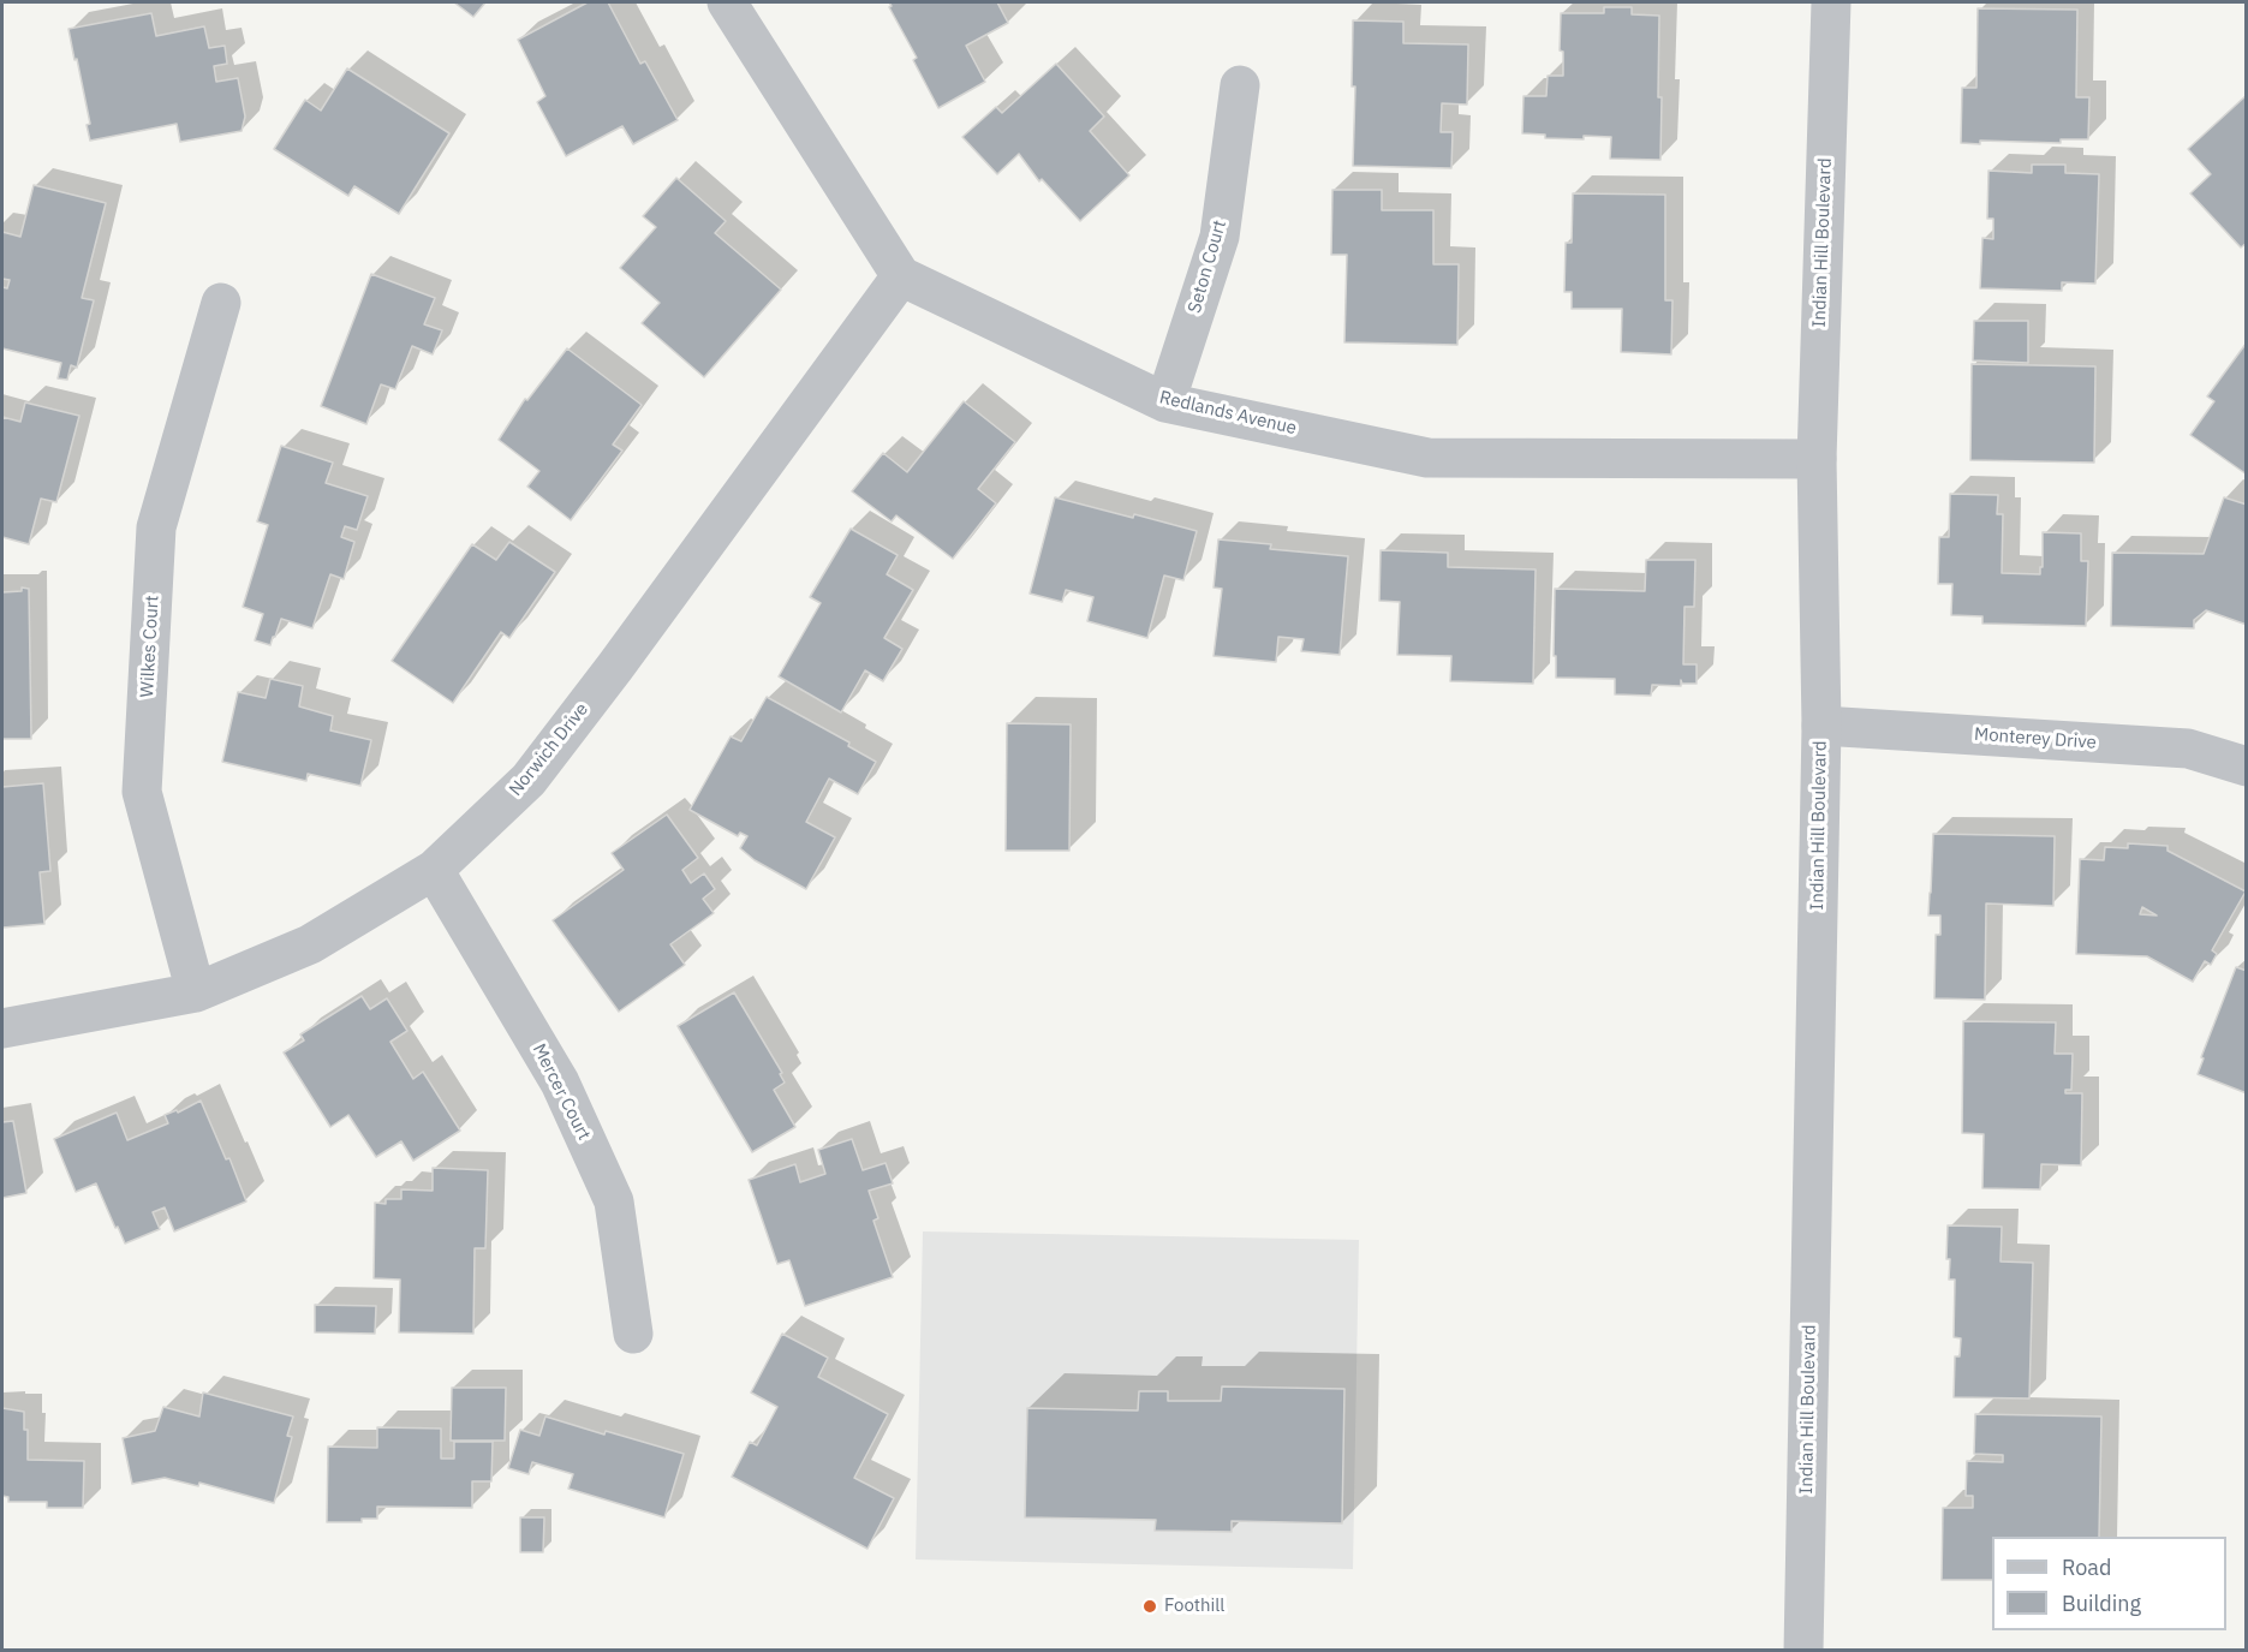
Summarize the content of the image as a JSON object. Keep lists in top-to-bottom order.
{
  "streets": {
    "street": [
      "Indian Hill Boulevard",
      "Seton Court",
      "Redlands Avenue",
      "Wilkes Court",
      "Monterey Drive",
      "Norwich Drive",
      "Mercer Court"
    ]
  },
  "crossings": [
    ["Indian Hill Boulevard", "Redlands Avenue"],
    ["Indian Hill Boulevard", "Monterey Drive"],
    ["Seton Court", "Redlands Avenue"],
    ["Redlands Avenue", "Norwich Drive"],
    ["Wilkes Court", "Norwich Drive"],
    ["Norwich Drive", "Mercer Court"]
  ],
  "places": ["Foothill"],
  "legend": ["Road", "Building"]
}
